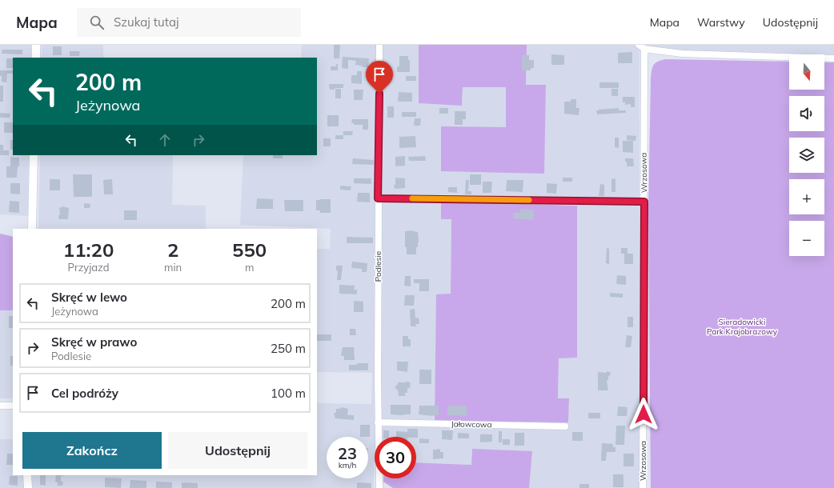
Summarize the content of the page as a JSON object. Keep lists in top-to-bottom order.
{
  "streets": {
    "street": ["Wrzosowa", "Podlesie", "Jałowcowa"]
  },
  "crossings": [
    ["Podlesie", "Jałowcowa"]
  ],
  "parks": ["Sieradowicki Park Krajobrazowy"],
  "north": "bottom",
  "page": {
    "header": "Mapa",
    "search": "Szukaj tutaj",
    "nav": ["Mapa", "Warstwy", "Udostępnij"],
    "map_buttons": ["+", "−"],
    "turn": ["200 m", "Jeżynowa"],
    "eta": [
      "11:20",
      "Przyjazd",
      "2",
      "min",
      "550",
      "m"
    ],
    "list": [
      {
        "name": "Skręć w lewo",
        "note": "Jeżynowa",
        "value": "200 m"
      },
      {
        "name": "Skręć w prawo",
        "note": "Podlesie",
        "value": "250 m"
      },
      {
        "name": "Cel podróży",
        "value": "100 m"
      }
    ],
    "buttons": ["Zakończ", "Udostępnij"],
    "speed": "23 km/h",
    "limit": "30"
  }
}
